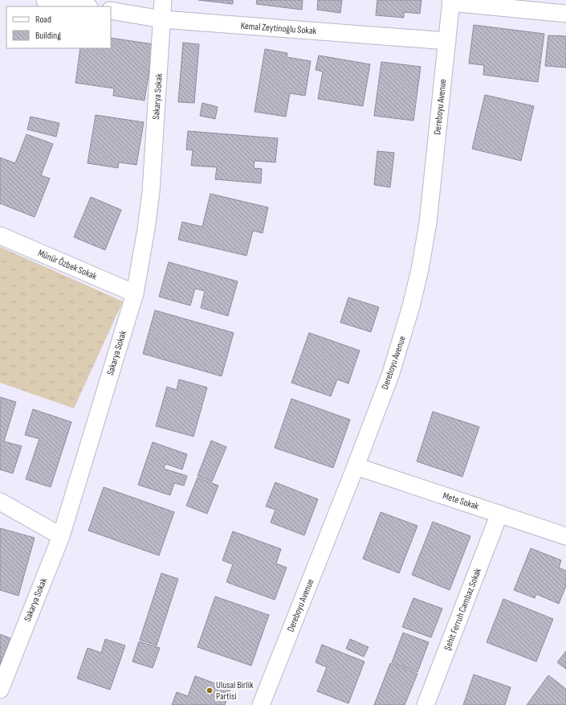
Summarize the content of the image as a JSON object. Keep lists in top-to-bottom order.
{
  "streets": {
    "street": [
      "Kemal Zeytinoğlu Sokak",
      "Sakarya Sokak",
      "Dereboyu Avenue",
      "Münür Özbek Sokak",
      "Mete Sokak",
      "Şehit Ferruh Cambaz Sokak"
    ]
  },
  "crossings": [
    ["Kemal Zeytinoğlu Sokak", "Sakarya Sokak"],
    ["Kemal Zeytinoğlu Sokak", "Dereboyu Avenue"],
    ["Sakarya Sokak", "Münür Özbek Sokak"],
    ["Dereboyu Avenue", "Mete Sokak"],
    ["Mete Sokak", "Şehit Ferruh Cambaz Sokak"]
  ],
  "places": ["Ulusal Birlik Partisi"],
  "legend": ["Road", "Building"]
}
